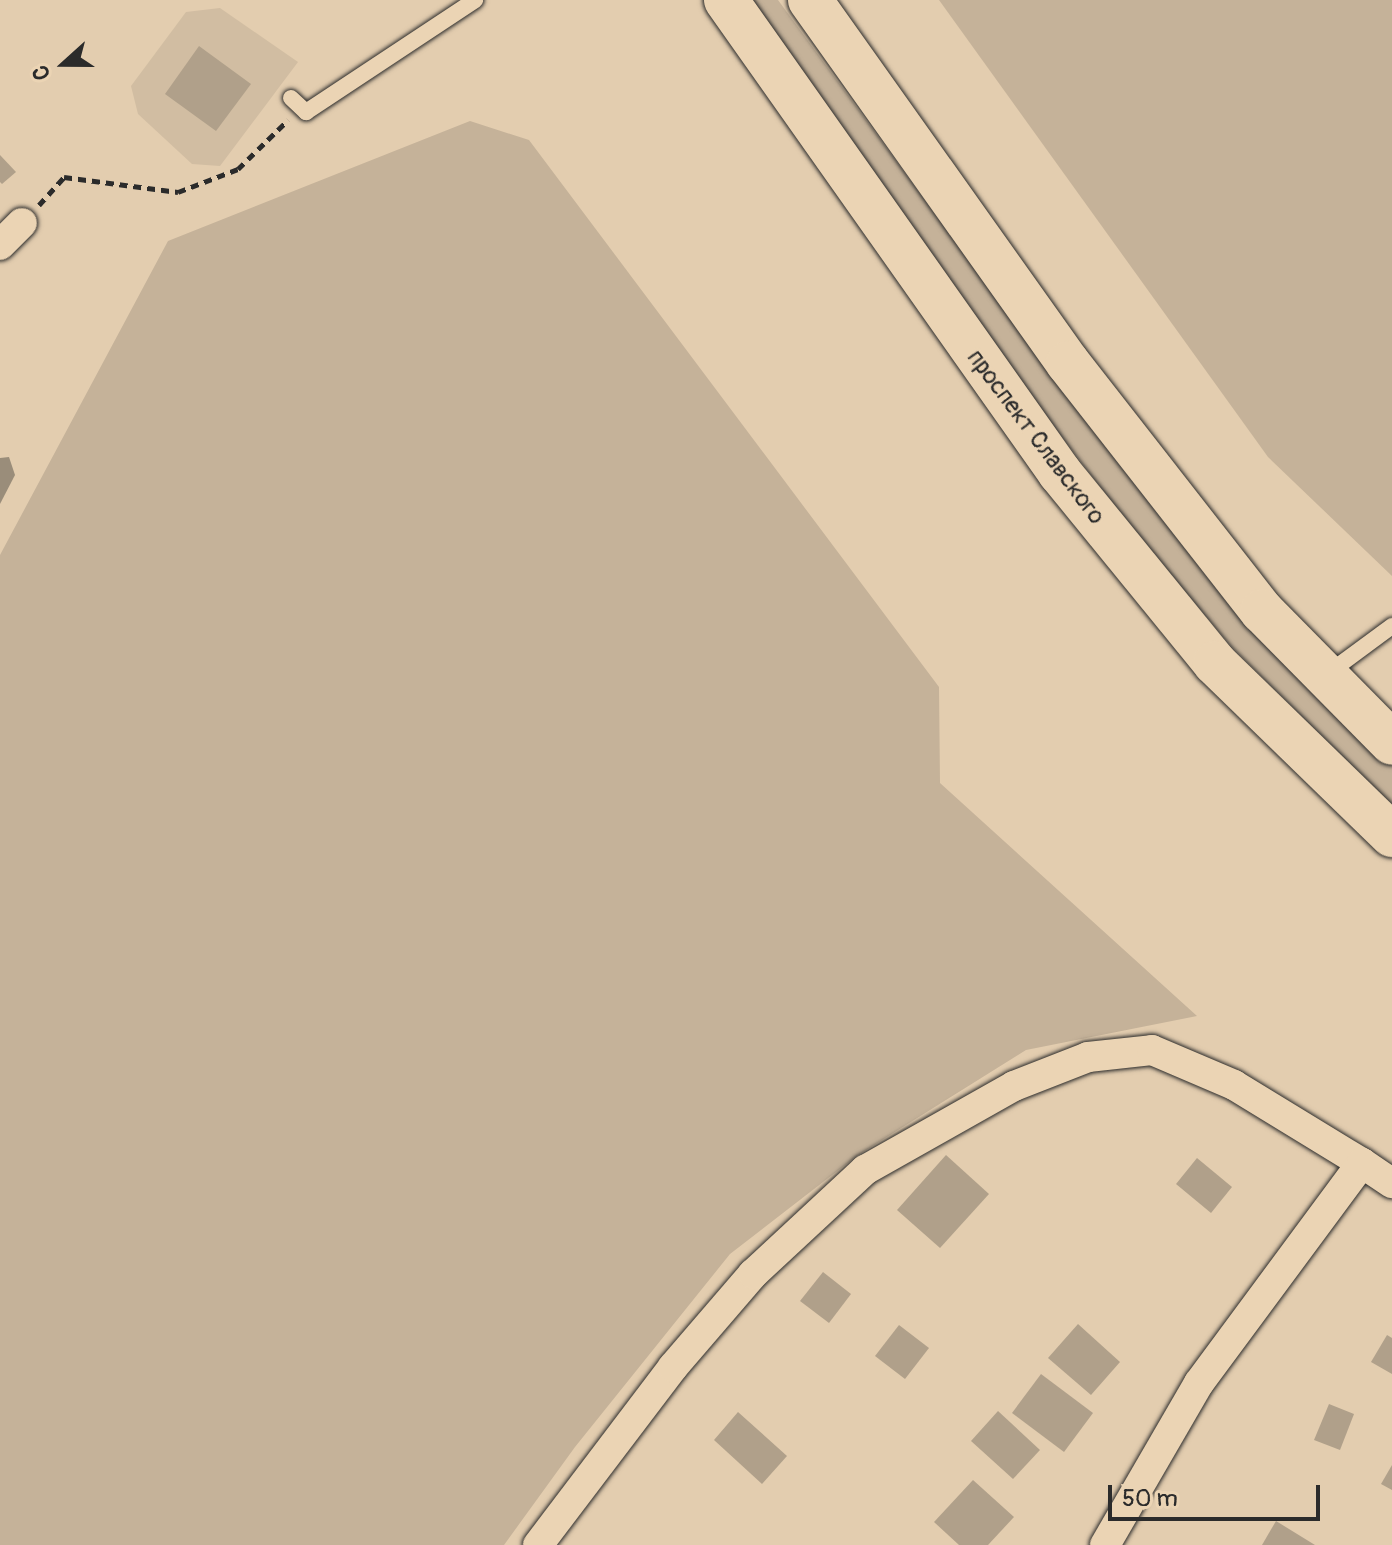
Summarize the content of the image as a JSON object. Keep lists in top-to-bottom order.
{
  "streets": {
    "main road": ["проспект Славского"]
  },
  "scale_bar": "50 m",
  "north": "left"
}
